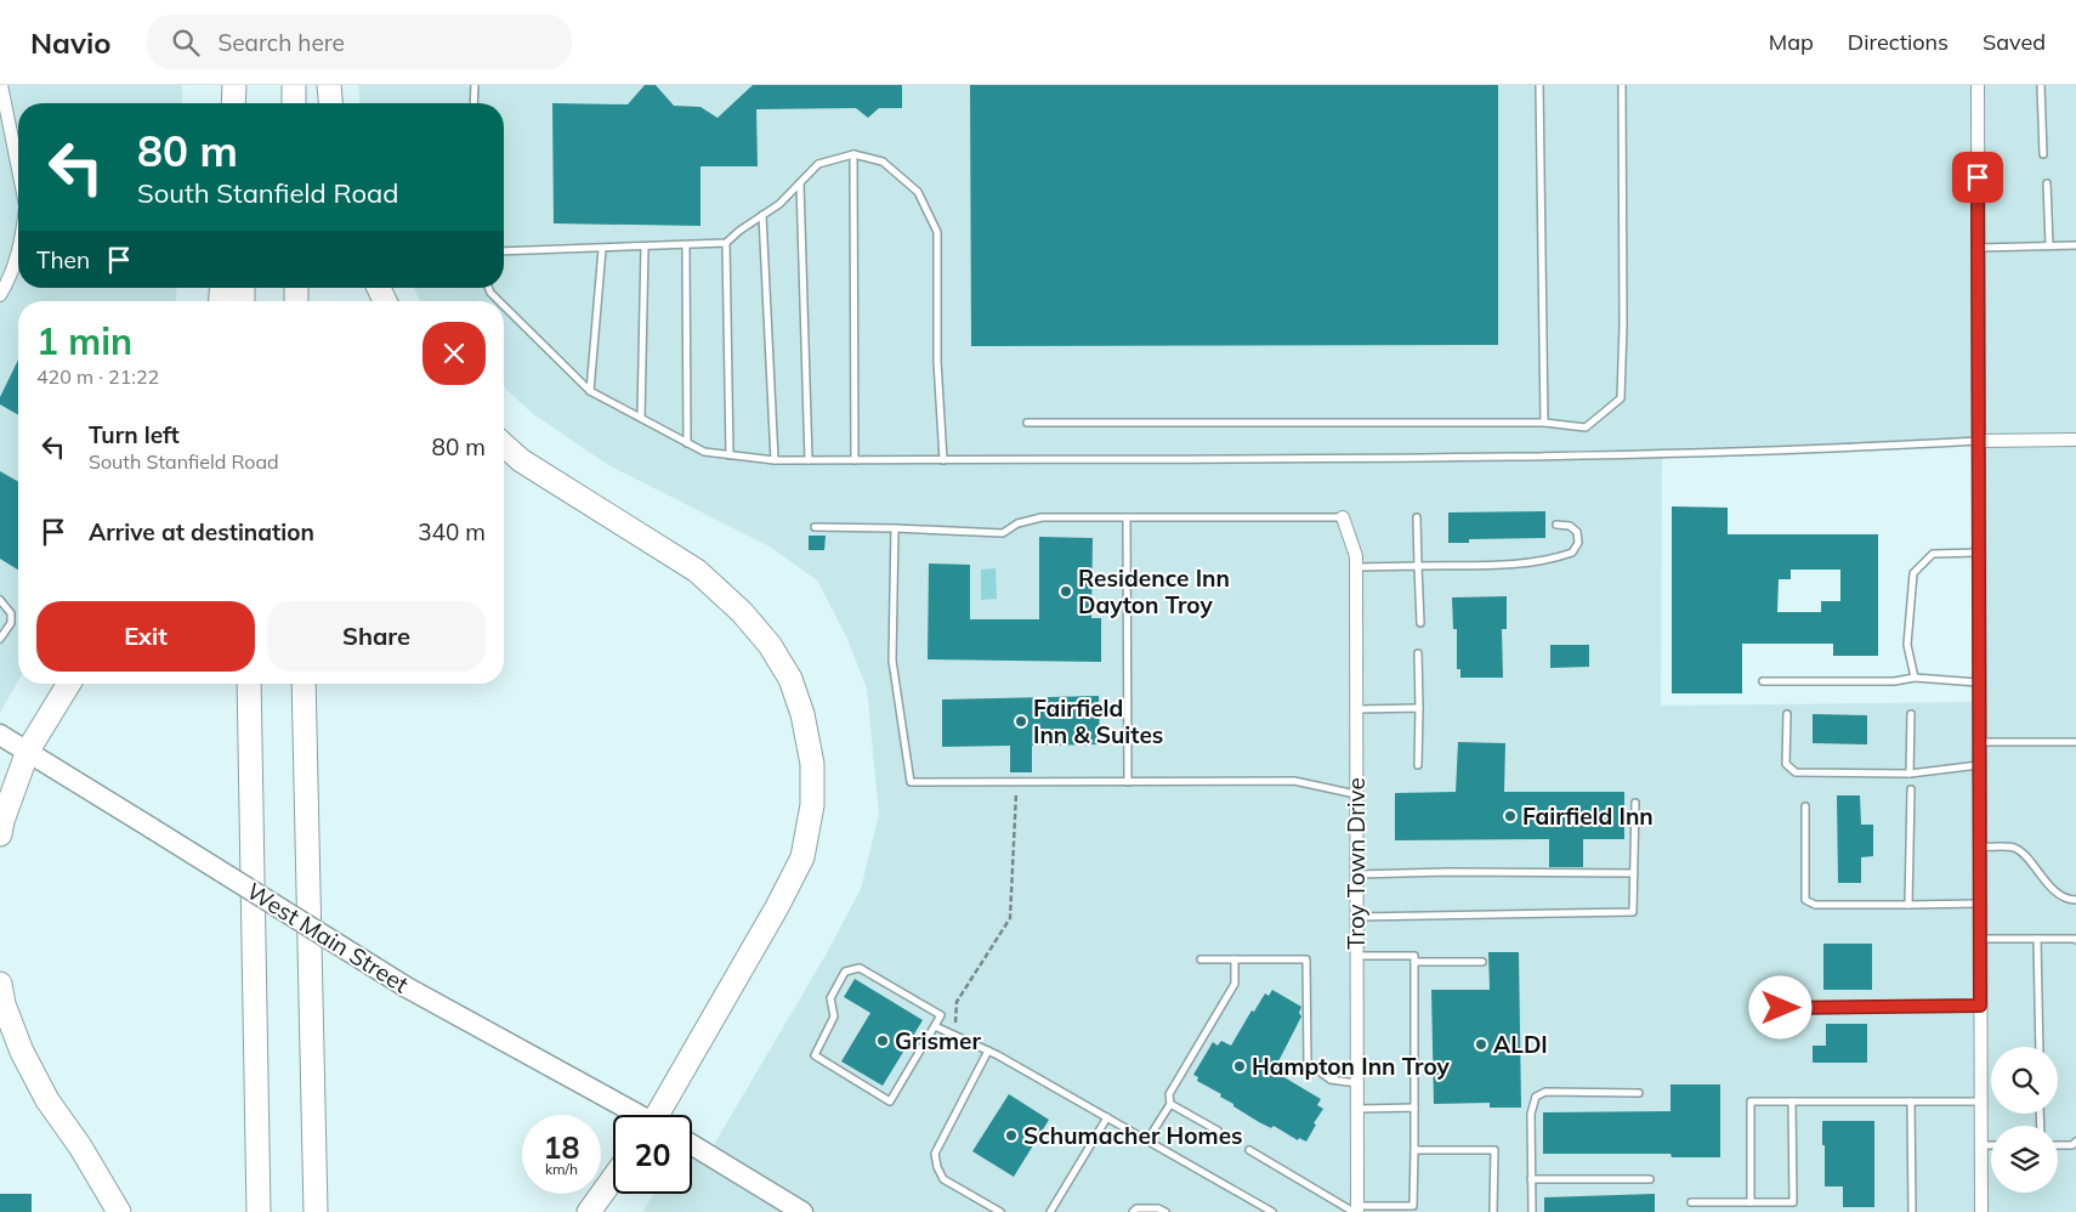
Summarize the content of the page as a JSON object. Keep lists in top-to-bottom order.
{
  "streets": {
    "main road": ["West Main Street"],
    "street": ["Troy Town Drive"]
  },
  "places": [
    "Residence Inn Dayton Troy",
    "Fairfield Inn & Suites",
    "Fairfield Inn",
    "Grismer",
    "ALDI",
    "Hampton Inn Troy",
    "Schumacher Homes"
  ],
  "page": {
    "header": "Navio",
    "search": "Search here",
    "nav": ["Map", "Directions", "Saved"],
    "turn": ["80 m", "South Stanfield Road"],
    "then": "Then",
    "heading": ["1 min", "420 m · 21:22"],
    "list": [
      {
        "name": "Turn left",
        "note": "South Stanfield Road",
        "value": "80 m"
      },
      {
        "name": "Arrive at destination",
        "value": "340 m"
      }
    ],
    "buttons": ["Exit", "Share"],
    "speed": "18 km/h",
    "limit": "20"
  }
}
